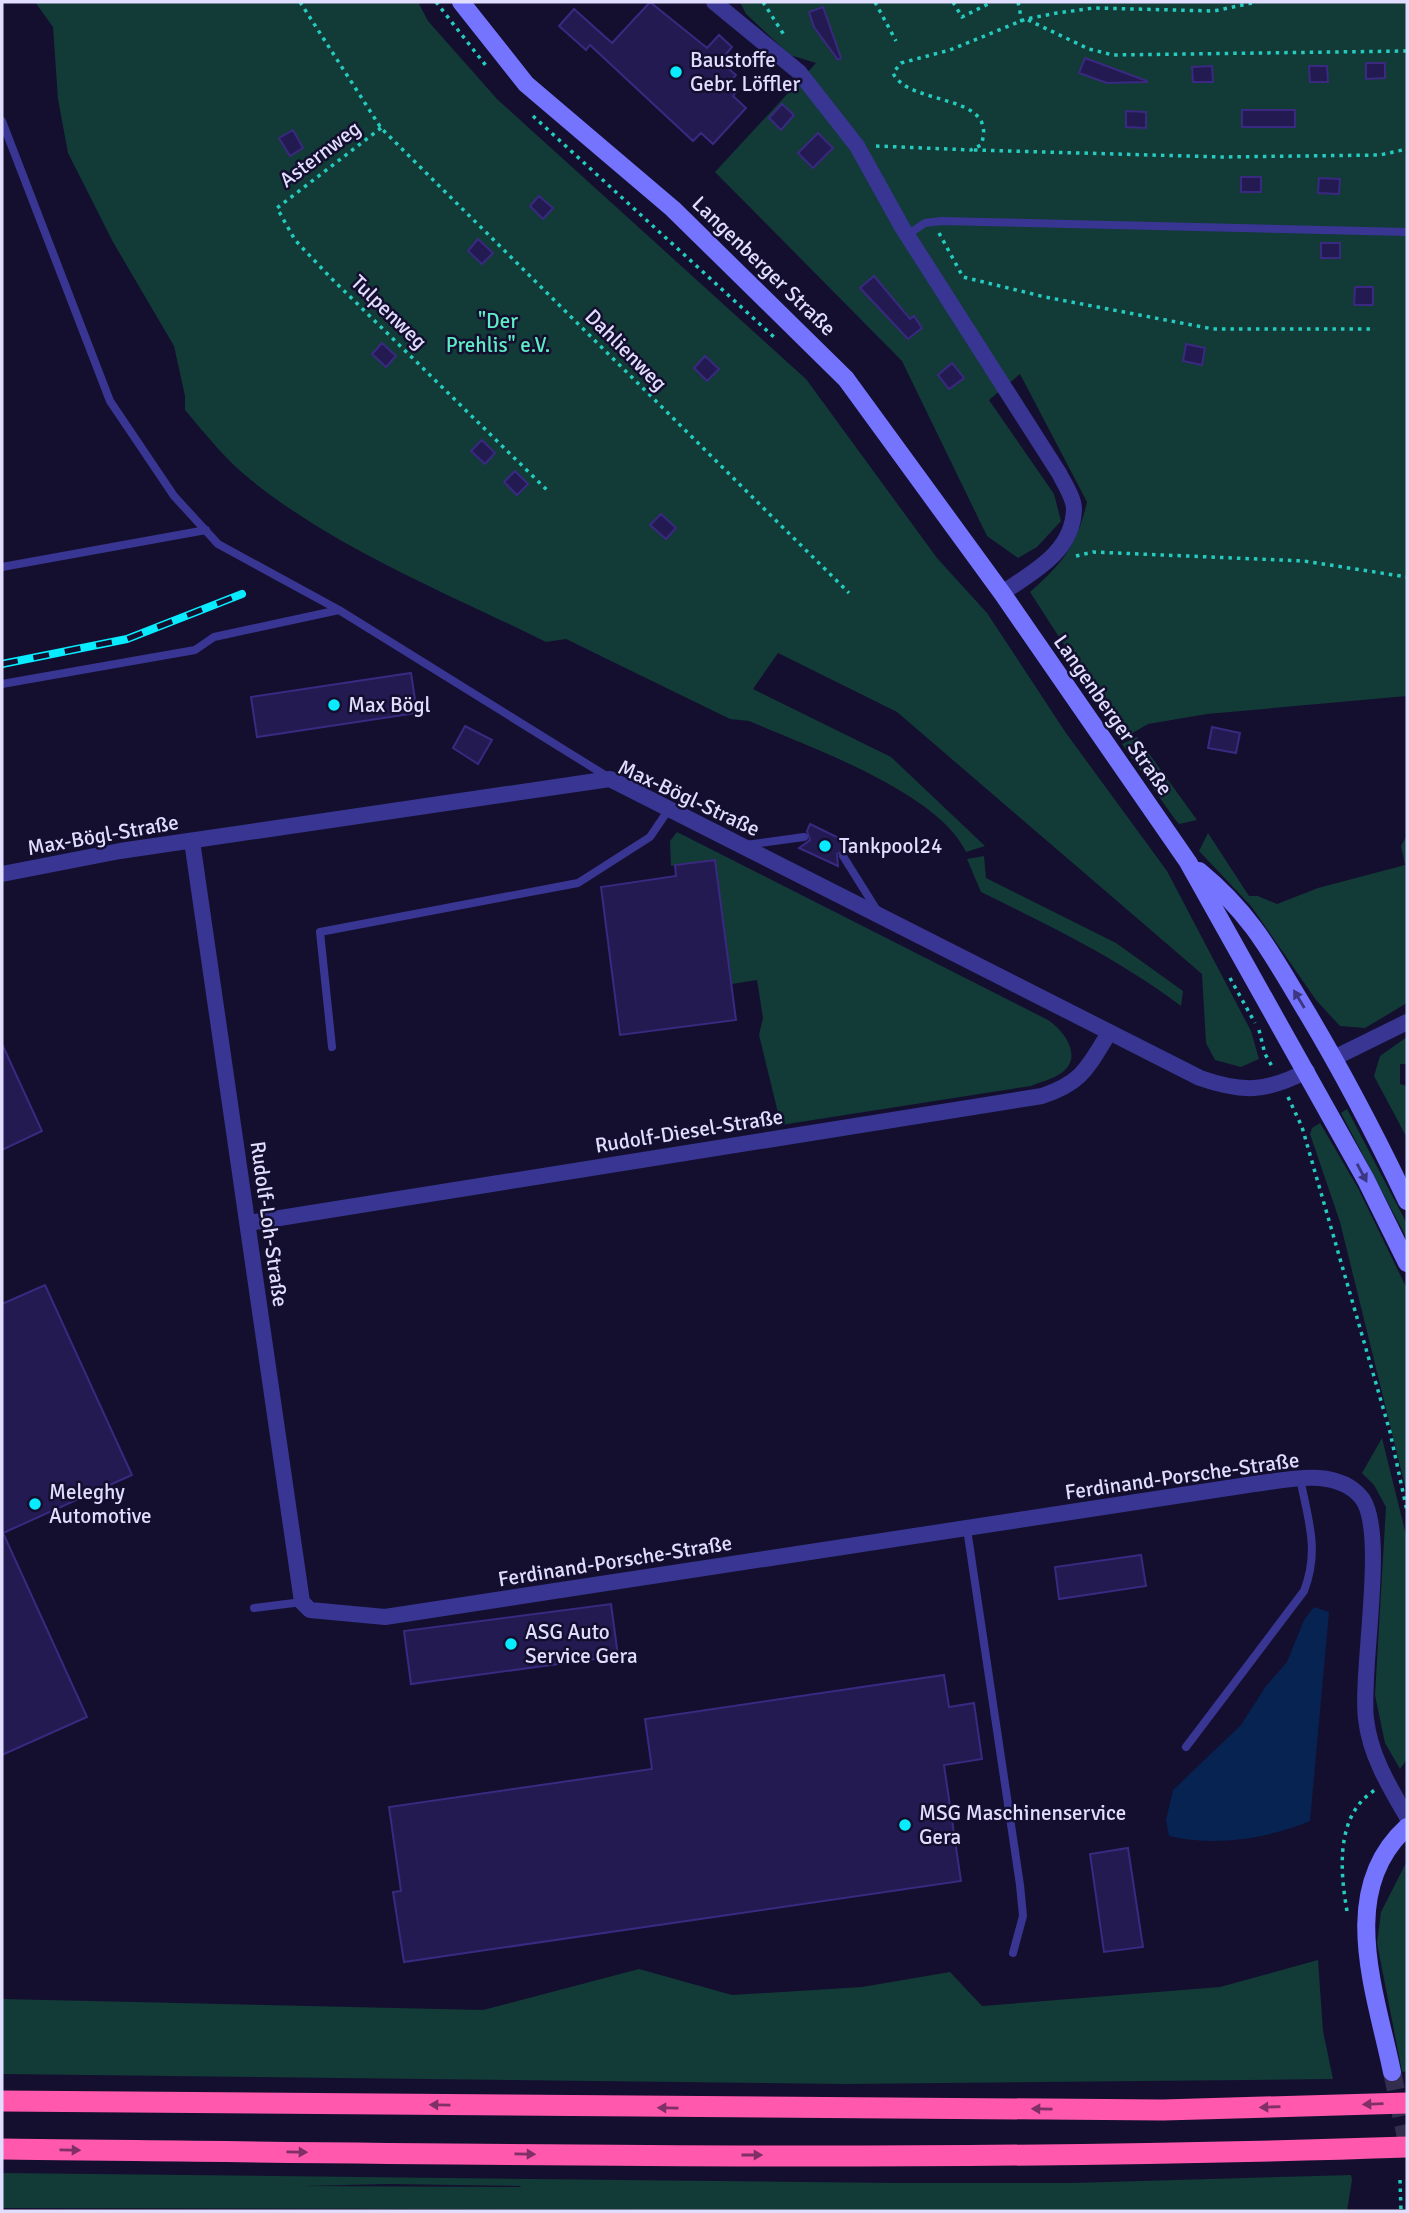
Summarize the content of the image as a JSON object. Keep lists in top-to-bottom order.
{
  "streets": {
    "main road": ["Langenberger Straße"],
    "street": [
      "Max-Bögl-Straße",
      "Rudolf-Diesel-Straße",
      "Rudolf-Loh-Straße",
      "Ferdinand-Porsche-Straße"
    ],
    "path": ["Asternweg", "Tulpenweg", "Dahlienweg"]
  },
  "crossings": [
    ["Asternweg", "Tulpenweg"],
    ["Asternweg", "Dahlienweg"],
    ["Langenberger Straße", "Max-Bögl-Straße"],
    ["Max-Bögl-Straße", "Rudolf-Diesel-Straße"],
    ["Max-Bögl-Straße", "Rudolf-Loh-Straße"],
    ["Rudolf-Diesel-Straße", "Rudolf-Loh-Straße"],
    ["Rudolf-Loh-Straße", "Ferdinand-Porsche-Straße"]
  ],
  "parks": ["\"Der Prehlis\" e.V."],
  "places": [
    "Baustoffe Gebr. Löffler",
    "Max Bögl",
    "Tankpool24",
    "Meleghy Automotive",
    "ASG Auto Service Gera",
    "MSG Maschinenservice Gera"
  ]
}
